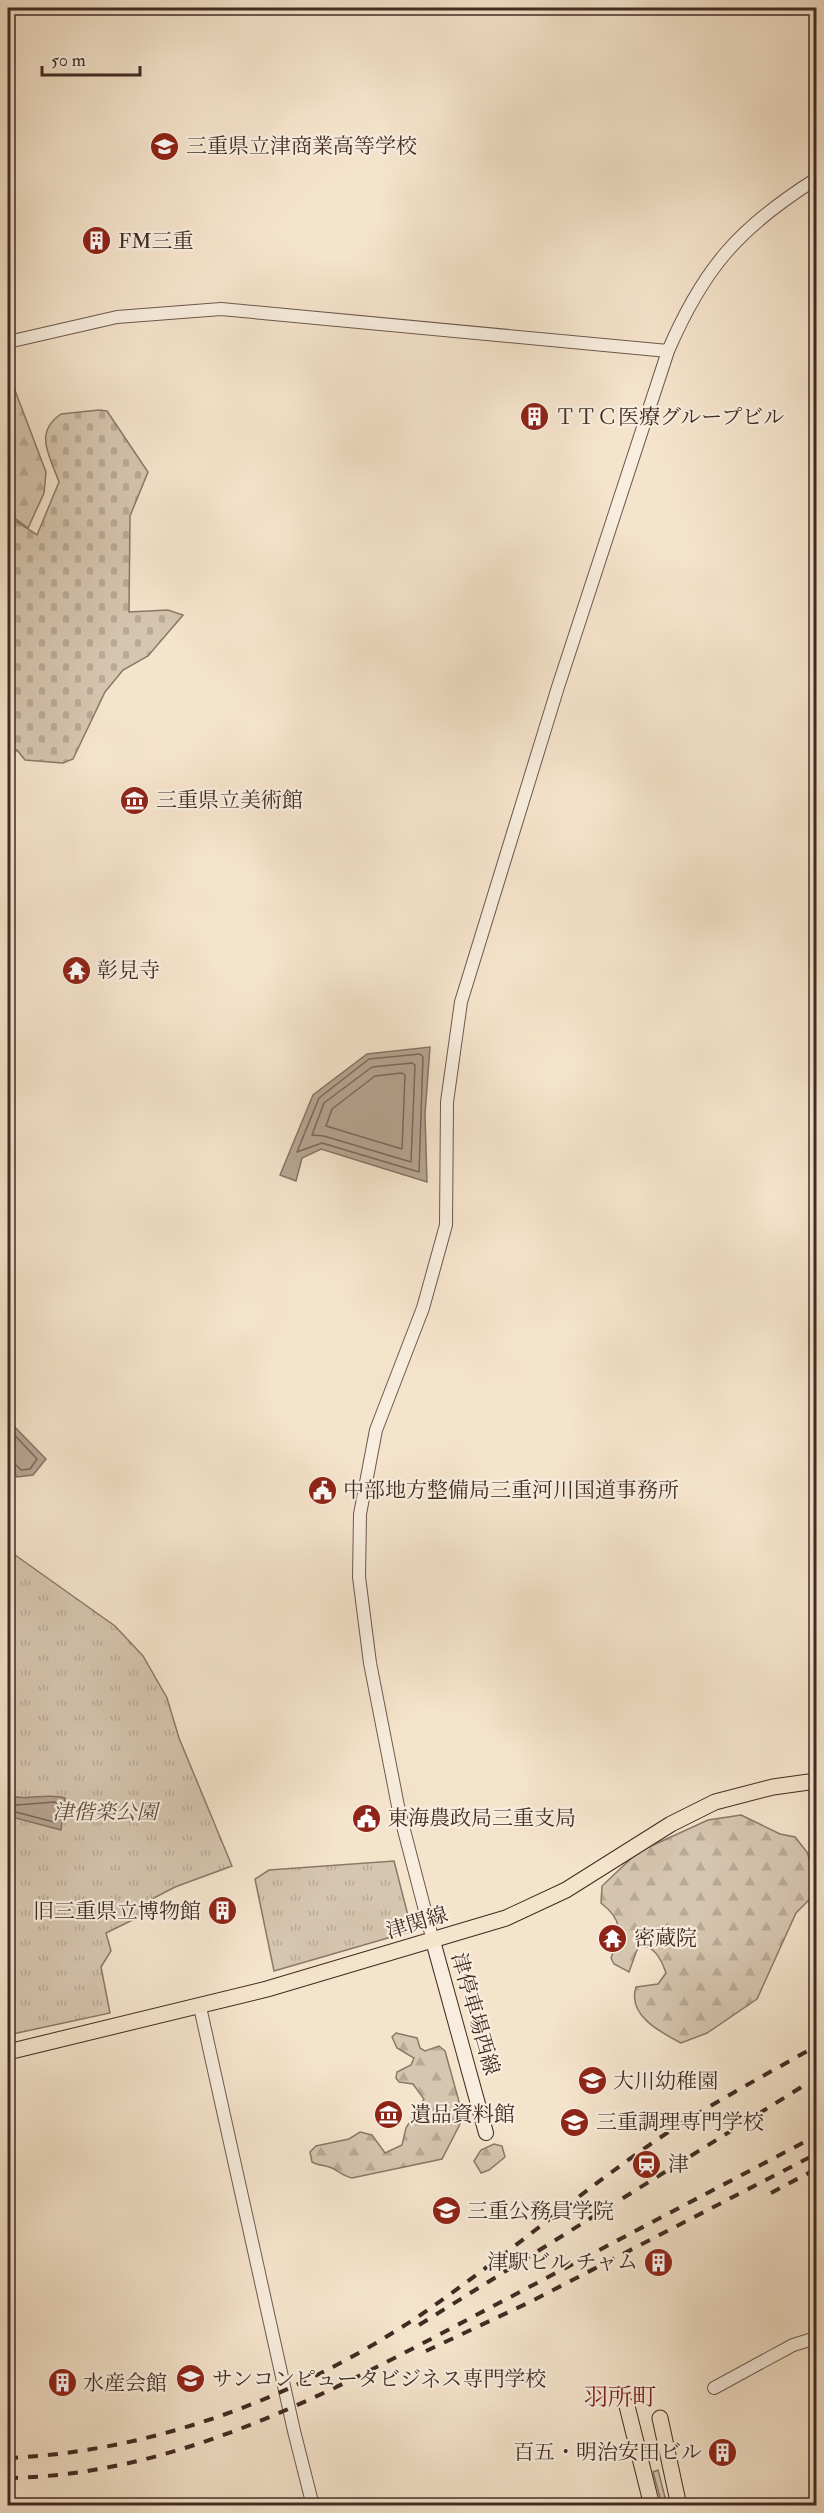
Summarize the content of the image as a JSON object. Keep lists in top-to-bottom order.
{
  "streets": {
    "main road": ["津関線", "津停車場西線"]
  },
  "crossings": [
    ["津関線", "津停車場西線"]
  ],
  "districts": ["羽所町"],
  "parks": ["津偕楽公園"],
  "places": {
    "school or university": [
      "三重県立津商業高等学校",
      "大川幼稚園",
      "三重調理専門学校",
      "三重公務員学院",
      "サンコンピュータビジネス専門学校"
    ],
    "building": [
      "FM三重",
      "ＴＴＣ医療グループビル",
      "旧三重県立博物館",
      "津駅ビル チャム",
      "水産会館",
      "百五・明治安田ビル"
    ],
    "museum": ["三重県立美術館", "遺品資料館"],
    "temple": ["彰見寺", "密蔵院"],
    "public building": ["中部地方整備局三重河川国道事務所", "東海農政局三重支局"],
    "station": ["津"]
  },
  "scale_bar": "50 m"
}
